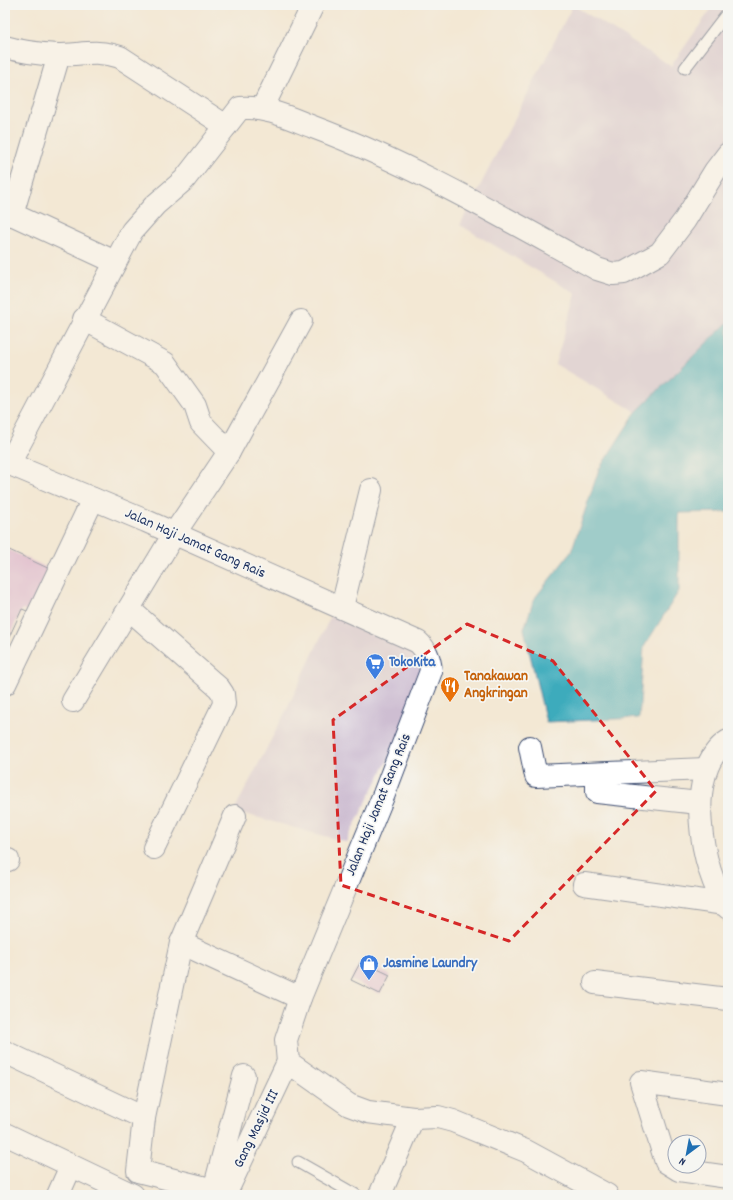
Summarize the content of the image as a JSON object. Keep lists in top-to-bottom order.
{
  "streets": {
    "street": ["Jalan Haji Jamat Gang Rais", "Gang Masjid III"]
  },
  "crossings": [
    ["Jalan Haji Jamat Gang Rais", "Gang Masjid III"]
  ],
  "places": {
    "supermarket": ["TokoKita"],
    "restaurant": ["Tanakawan Angkringan"],
    "shop": ["Jasmine Laundry"]
  },
  "north": "bottom left"
}
